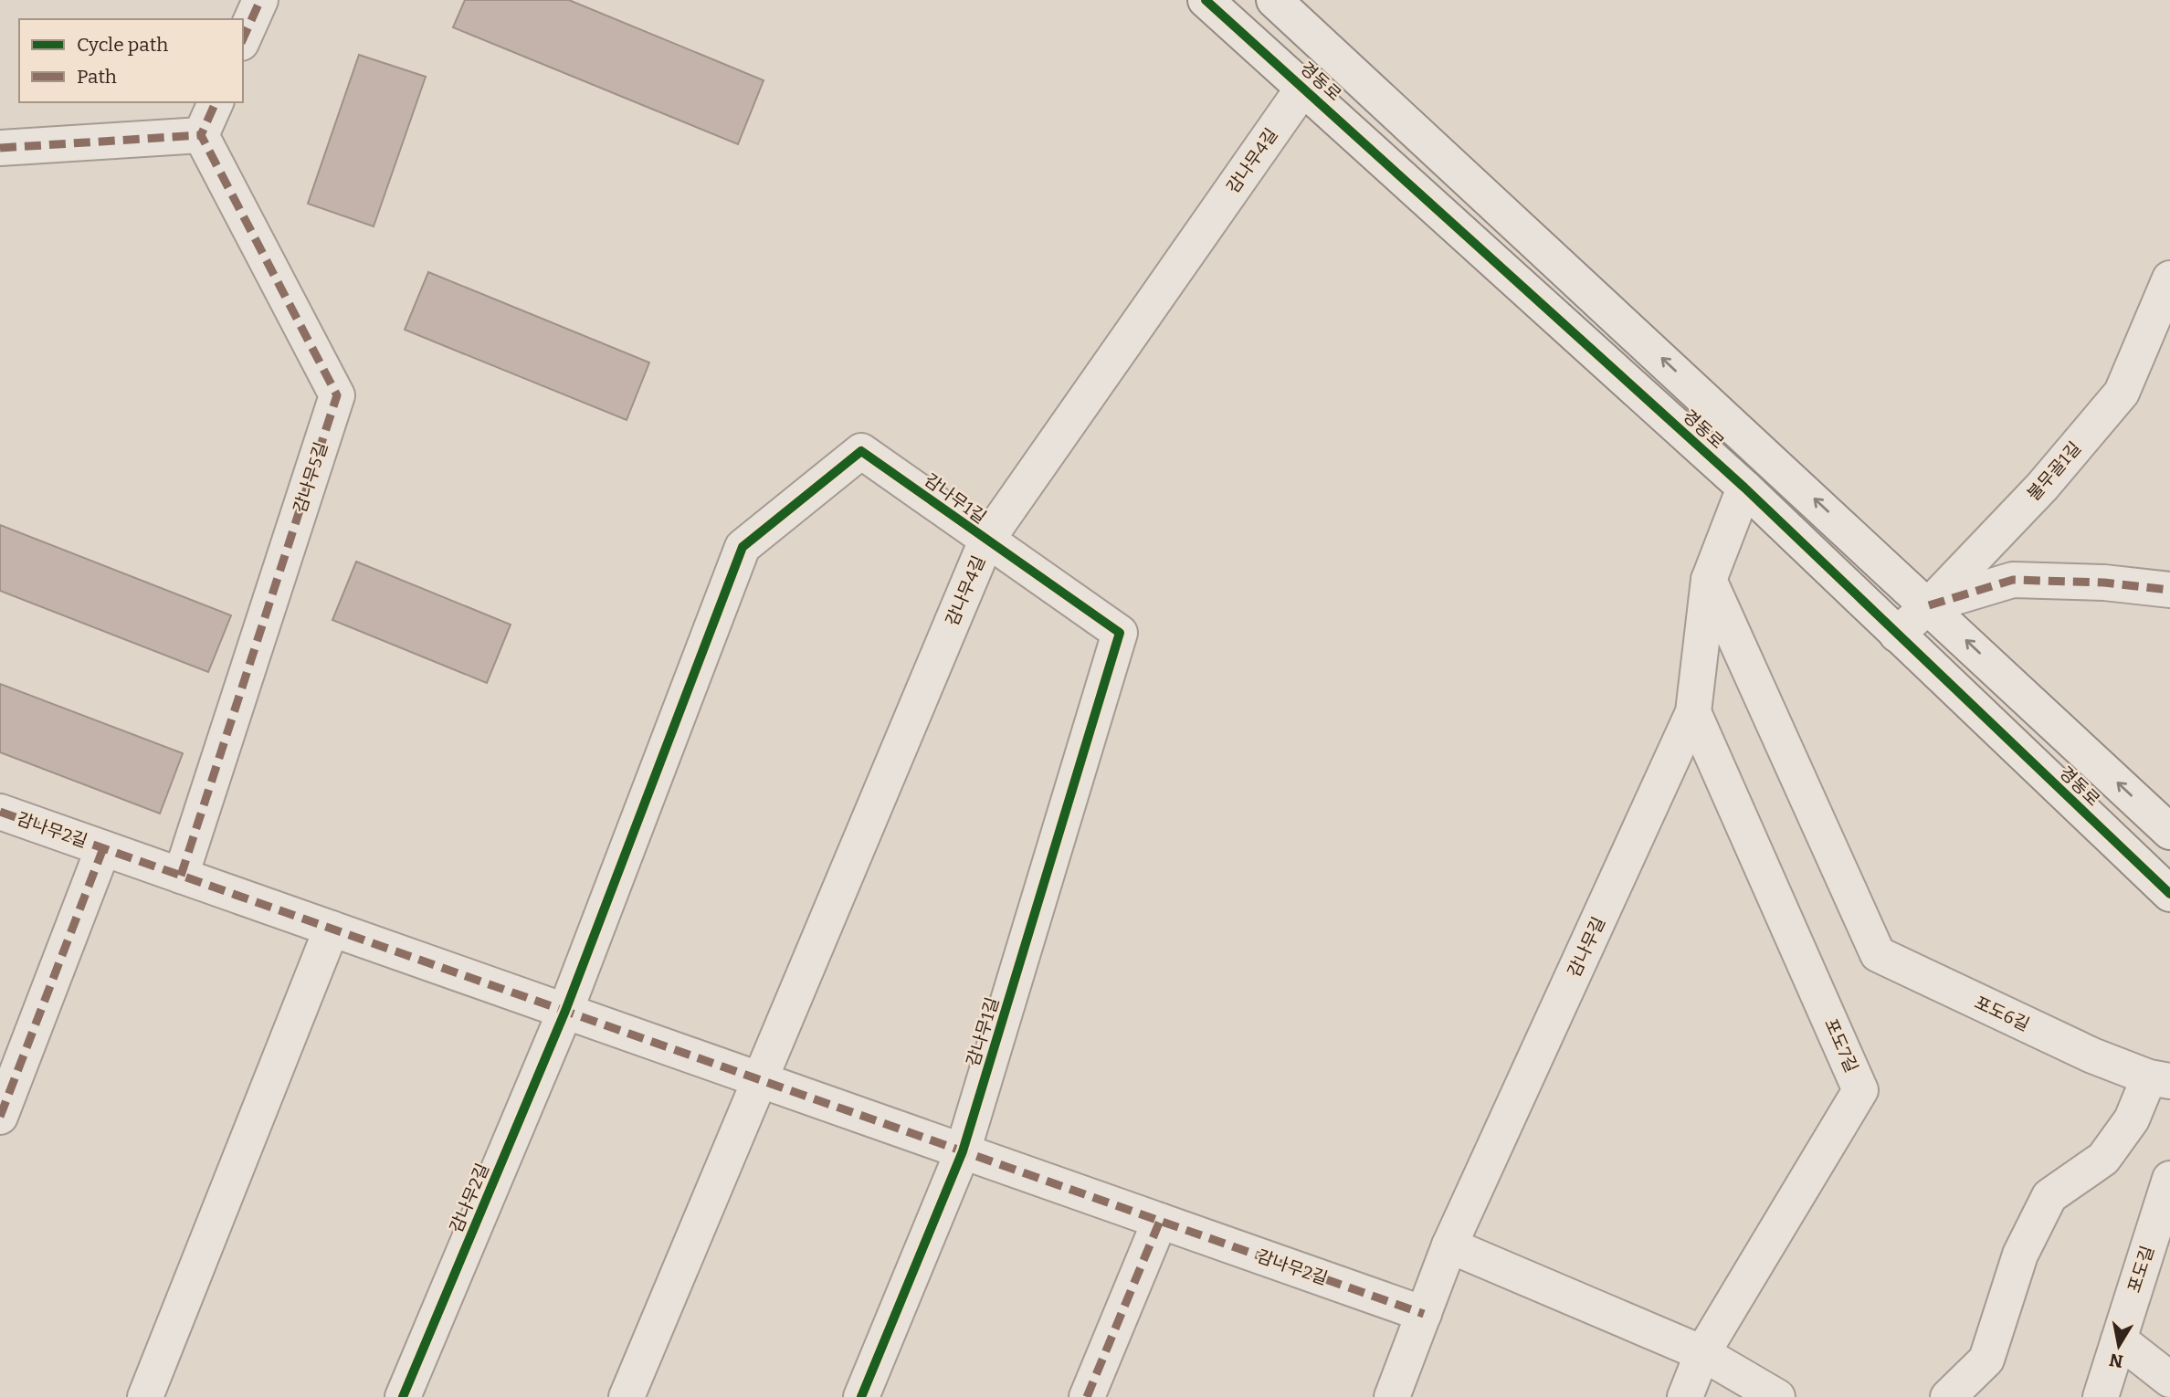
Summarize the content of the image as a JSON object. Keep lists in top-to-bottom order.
{
  "streets": {
    "street": [
      "경동로",
      "감나무4길",
      "불무골1길",
      "감나무5길",
      "감나무1길",
      "감나무2길",
      "감나무길",
      "포도6길",
      "포도7길",
      "포도길"
    ]
  },
  "crossings": [
    ["경동로", "감나무4길"],
    ["경동로", "불무골1길"],
    ["경동로", "감나무길"],
    ["감나무4길", "감나무1길"],
    ["감나무4길", "감나무2길"],
    ["감나무5길", "감나무2길"],
    ["감나무1길", "감나무2길"],
    ["감나무2길", "감나무길"],
    ["감나무길", "포도6길"],
    ["감나무길", "포도7길"]
  ],
  "legend": ["Cycle path", "Path"],
  "north": "bottom"
}
